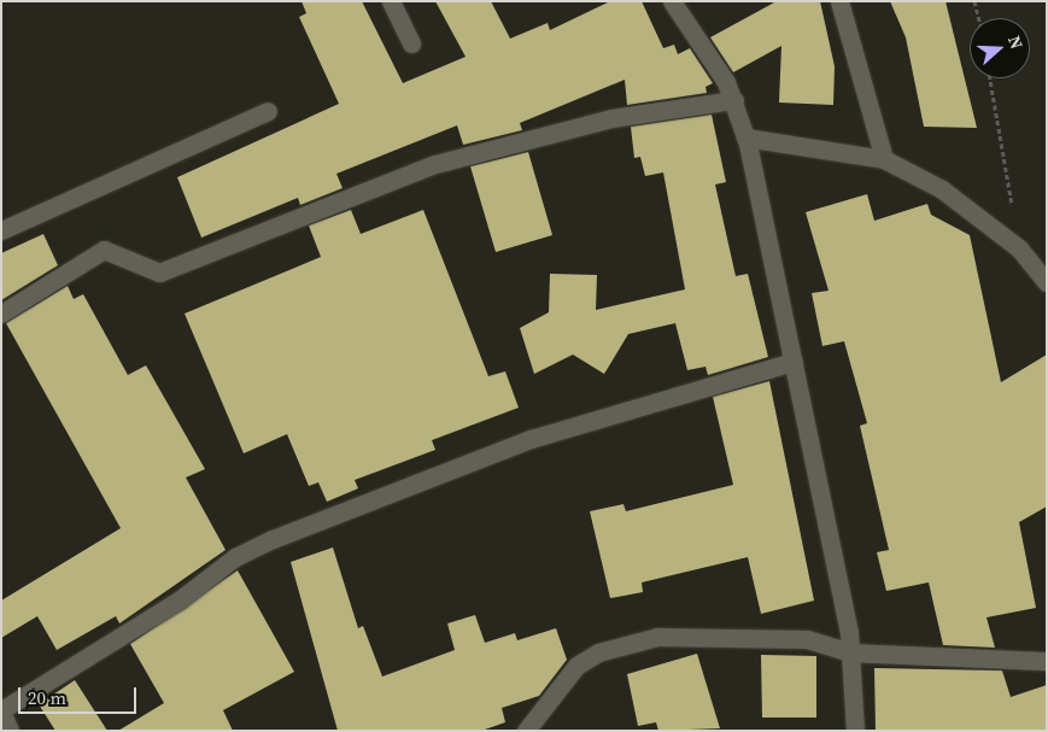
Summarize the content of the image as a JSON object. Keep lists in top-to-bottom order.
{
  "scale_bar": "20 m",
  "north": "right"
}
